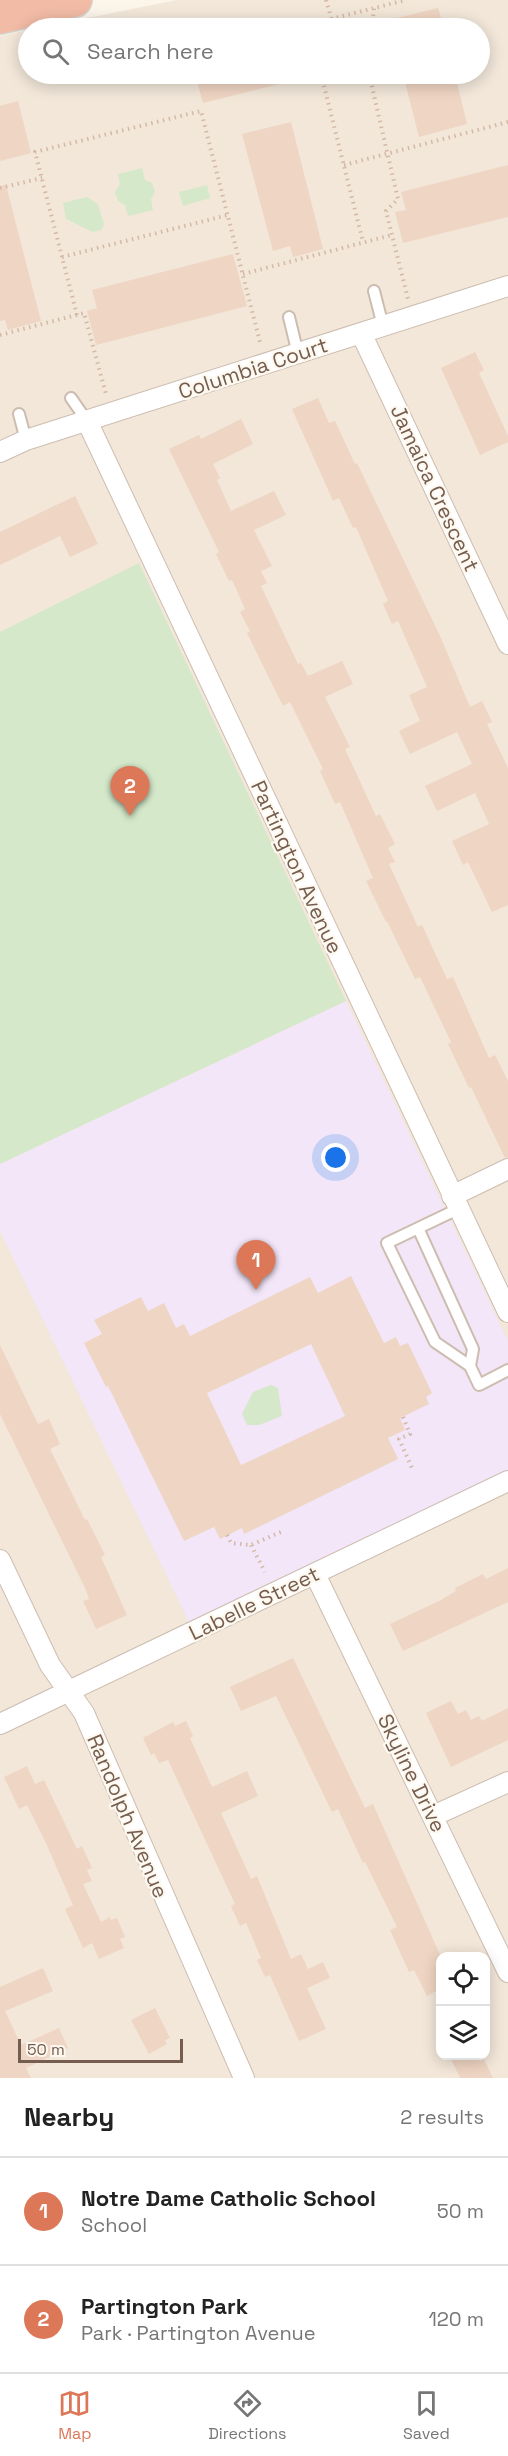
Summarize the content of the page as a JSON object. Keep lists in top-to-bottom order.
{
  "streets": {
    "street": [
      "Columbia Court",
      "Jamaica Crescent",
      "Partington Avenue",
      "Labelle Street",
      "Skyline Drive",
      "Randolph Avenue"
    ]
  },
  "crossings": [
    ["Columbia Court", "Jamaica Crescent"],
    ["Columbia Court", "Partington Avenue"],
    ["Labelle Street", "Skyline Drive"],
    ["Labelle Street", "Randolph Avenue"]
  ],
  "scale_bar": "50 m",
  "page": {
    "search": "Search here",
    "pins": ["2", "1"],
    "scale": "50 m",
    "heading": ["Nearby", "2 results"],
    "list": [
      {
        "mark": "1",
        "name": "Notre Dame Catholic School",
        "note": "School",
        "value": "50 m"
      },
      {
        "mark": "2",
        "name": "Partington Park",
        "note": "Park · Partington Avenue",
        "value": "120 m"
      }
    ],
    "nav": ["Map", "Directions", "Saved"]
  }
}
